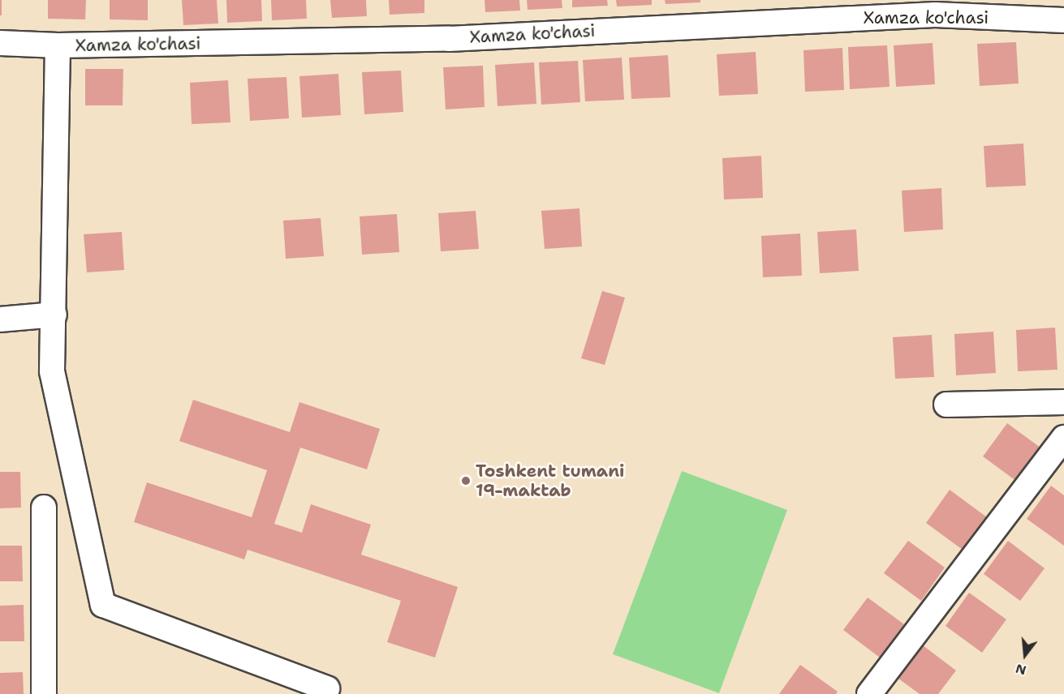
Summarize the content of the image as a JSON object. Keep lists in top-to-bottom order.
{
  "streets": {
    "street": ["Xamza ko'chasi"]
  },
  "places": ["Toshkent tumani 19-maktab"],
  "north": "bottom"
}
